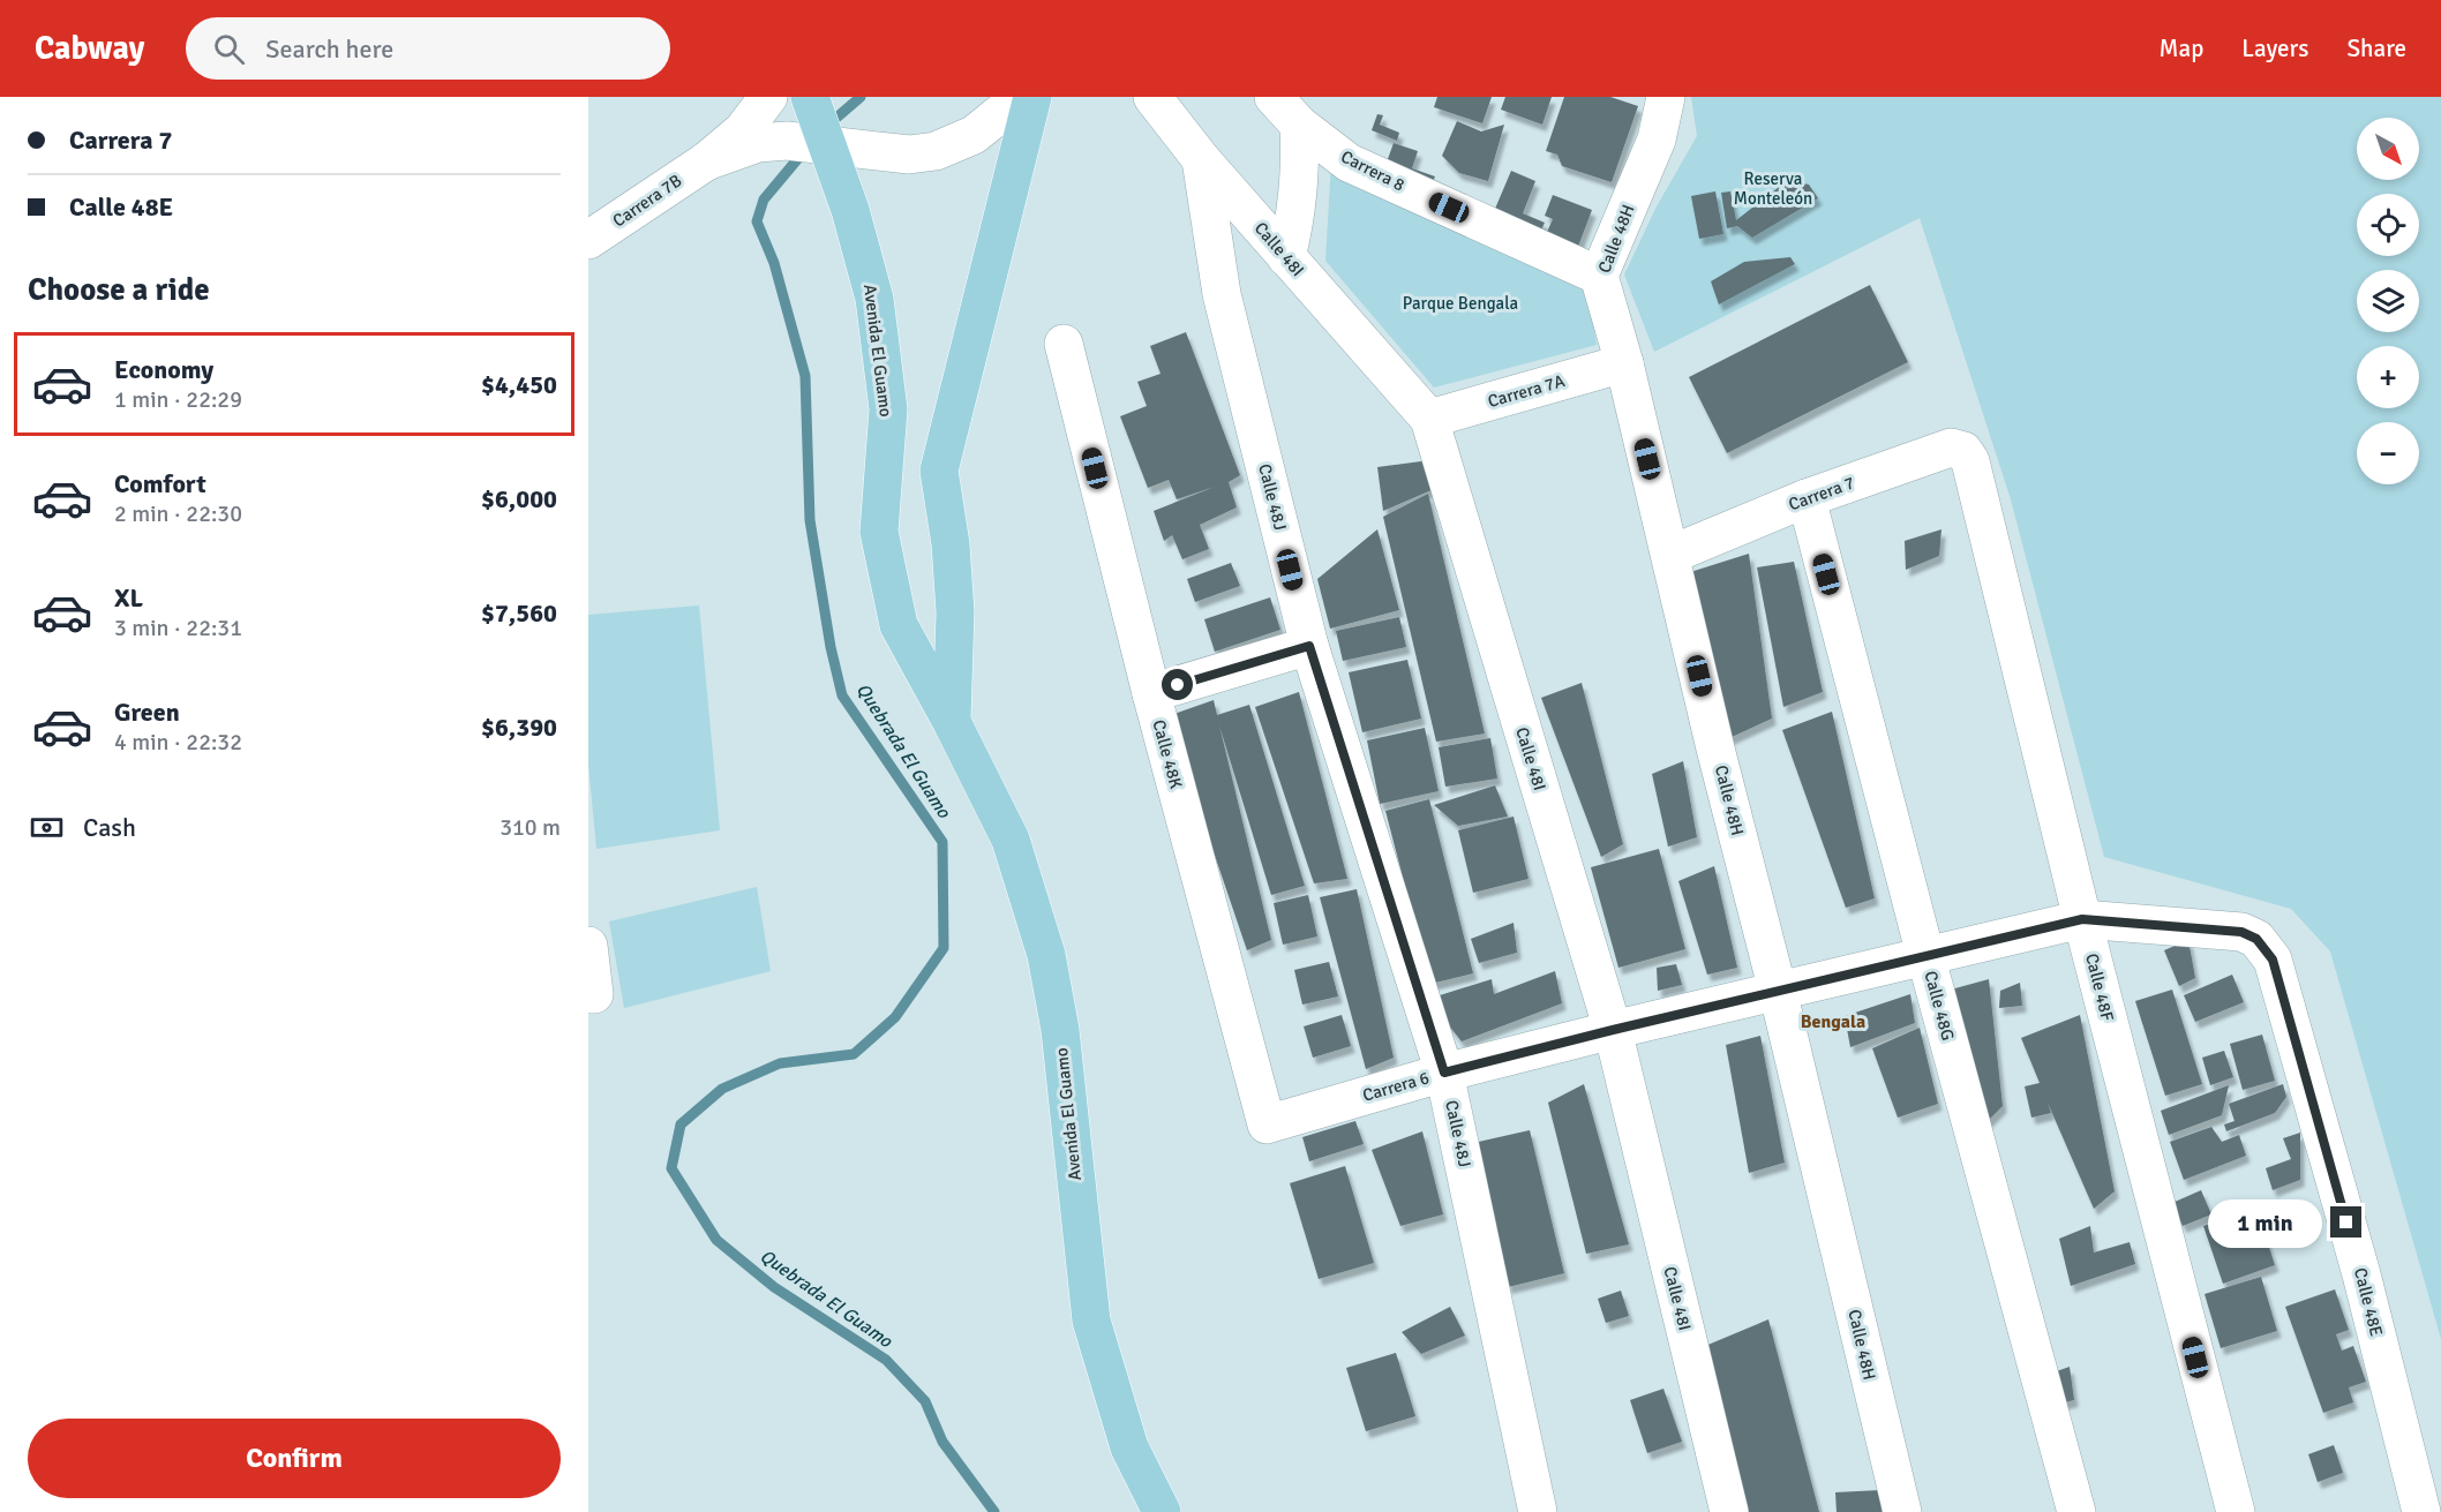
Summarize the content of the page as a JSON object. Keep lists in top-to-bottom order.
{
  "streets": {
    "main road": ["Avenida El Guamo"],
    "street": [
      "Carrera 8",
      "Carrera 7B",
      "Calle 48H",
      "Calle 48I",
      "Carrera 7A",
      "Carrera 7",
      "Calle 48J",
      "Calle 48K",
      "Calle 48F",
      "Calle 48G",
      "Carrera 6",
      "Calle 48E"
    ]
  },
  "crossings": [
    ["Carrera 8", "Calle 48H"],
    ["Carrera 7B", "Avenida El Guamo"],
    ["Calle 48H", "Carrera 7A"],
    ["Calle 48H", "Carrera 7"],
    ["Calle 48H", "Carrera 6"],
    ["Calle 48I", "Carrera 7A"],
    ["Calle 48I", "Calle 48J"],
    ["Calle 48I", "Carrera 6"],
    ["Carrera 7", "Calle 48F"],
    ["Carrera 7", "Calle 48G"],
    ["Calle 48J", "Carrera 6"],
    ["Calle 48K", "Carrera 6"],
    ["Calle 48F", "Carrera 6"],
    ["Calle 48G", "Carrera 6"],
    ["Carrera 6", "Calle 48E"]
  ],
  "districts": ["Bengala"],
  "water": ["Quebrada El Guamo"],
  "parks": ["Reserva Monteleón", "Parque Bengala"],
  "north": "bottom right",
  "page": {
    "header": "Cabway",
    "search": "Search here",
    "nav": ["Map", "Layers", "Share"],
    "banner": ["Carrera 7", "Calle 48E"],
    "map_buttons": ["+", "−"],
    "heading": "Choose a ride",
    "list": [
      {
        "name": "Economy",
        "note": "1 min · 22:29",
        "value": "$4,450"
      },
      {
        "name": "Comfort",
        "note": "2 min · 22:30",
        "value": "$6,000"
      },
      {
        "name": "XL",
        "note": "3 min · 22:31",
        "value": "$7,560"
      },
      {
        "name": "Green",
        "note": "4 min · 22:32",
        "value": "$6,390"
      }
    ],
    "pay": ["Cash", "310 m"],
    "bubble": "1 min",
    "buttons": "Confirm"
  }
}
